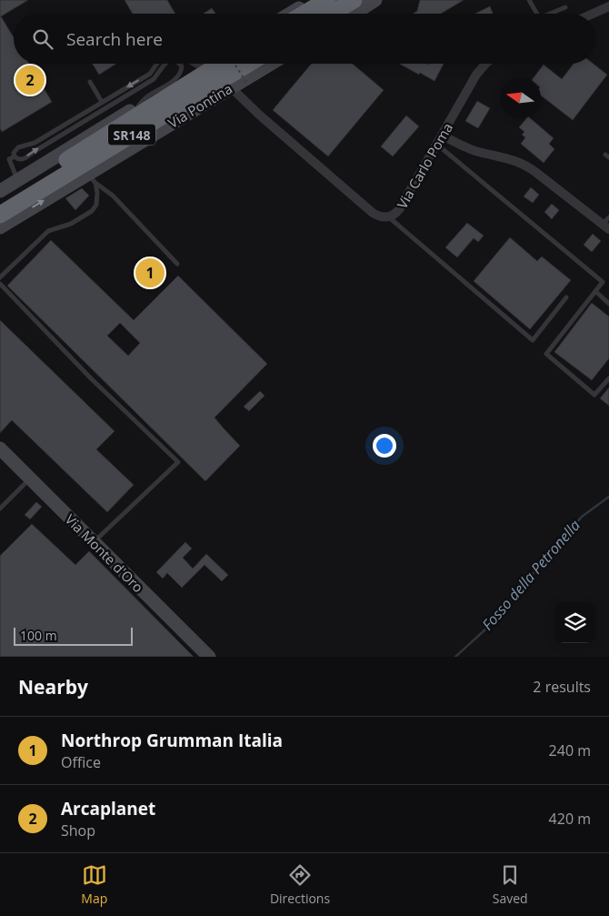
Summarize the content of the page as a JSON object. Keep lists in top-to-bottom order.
{
  "streets": {
    "highway": ["SR148"],
    "street": ["Via Pontina", "Via Carlo Poma", "Via Monte d'Oro"]
  },
  "crossings": [
    ["Via Pontina", "SR148"],
    ["Via Pontina", "Via Carlo Poma"]
  ],
  "water": ["Fosso della Petronella"],
  "scale_bar": "100 m",
  "north": "left",
  "page": {
    "search": "Search here",
    "pins": ["2", "1"],
    "scale": "100 m",
    "heading": ["Nearby", "2 results"],
    "list": [
      {
        "mark": "1",
        "name": "Northrop Grumman Italia",
        "note": "Office",
        "value": "240 m"
      },
      {
        "mark": "2",
        "name": "Arcaplanet",
        "note": "Shop",
        "value": "420 m"
      }
    ],
    "nav": ["Map", "Directions", "Saved"]
  }
}
